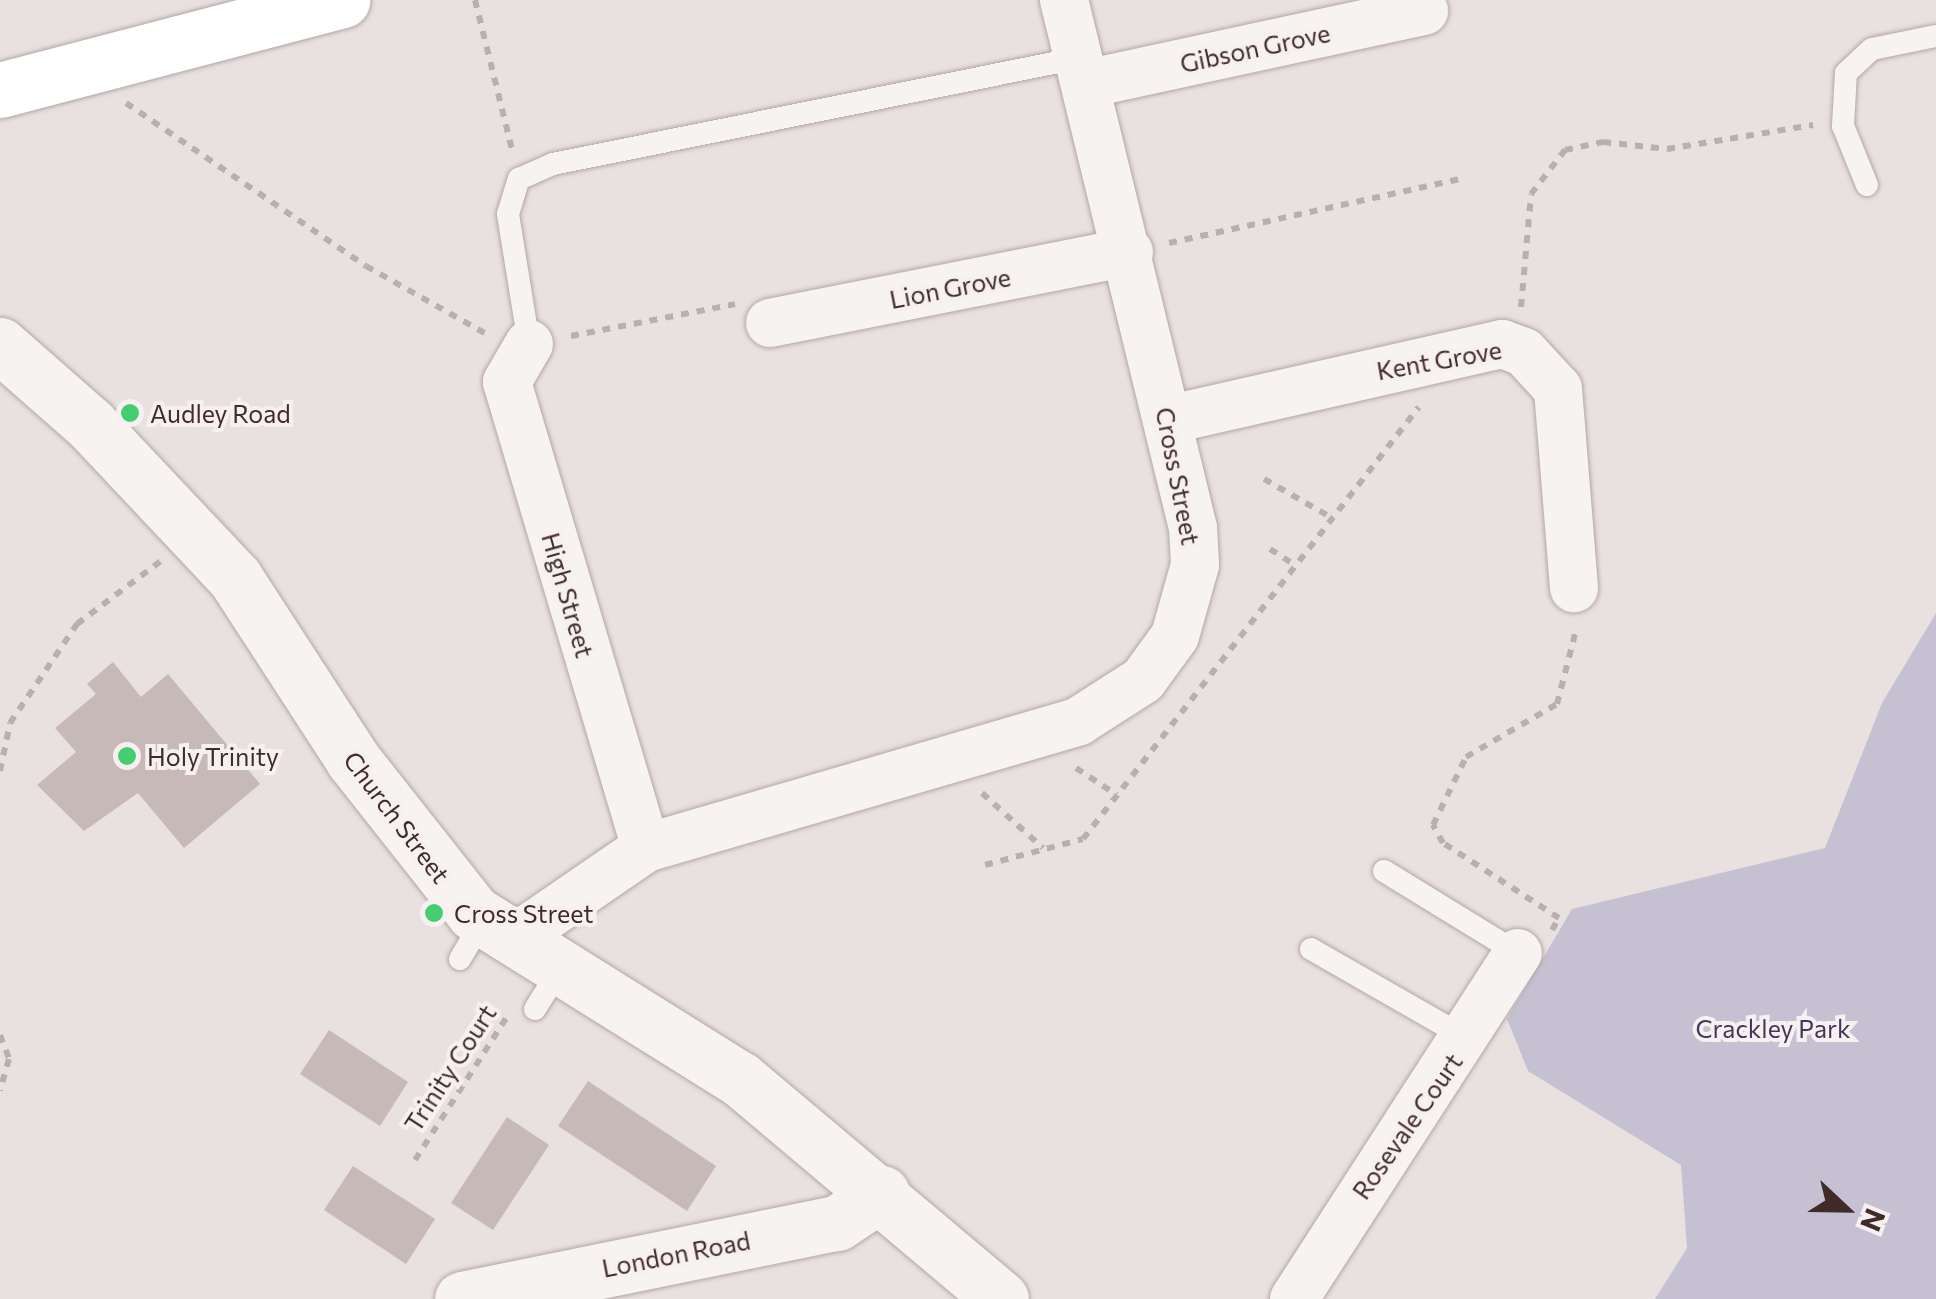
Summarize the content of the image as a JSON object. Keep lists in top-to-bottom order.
{
  "streets": {
    "street": [
      "Gibson Grove",
      "Lion Grove",
      "Kent Grove",
      "Cross Street",
      "High Street",
      "Church Street",
      "Rosevale Court",
      "London Road"
    ],
    "path": ["Trinity Court"]
  },
  "crossings": [
    ["Gibson Grove", "Cross Street"],
    ["Lion Grove", "Cross Street"],
    ["Kent Grove", "Cross Street"],
    ["Cross Street", "High Street"],
    ["Cross Street", "Church Street"],
    ["Church Street", "Trinity Court"],
    ["Church Street", "London Road"]
  ],
  "parks": ["Crackley Park"],
  "places": ["Audley Road", "Holy Trinity", "Cross Street"],
  "north": "right"
}
